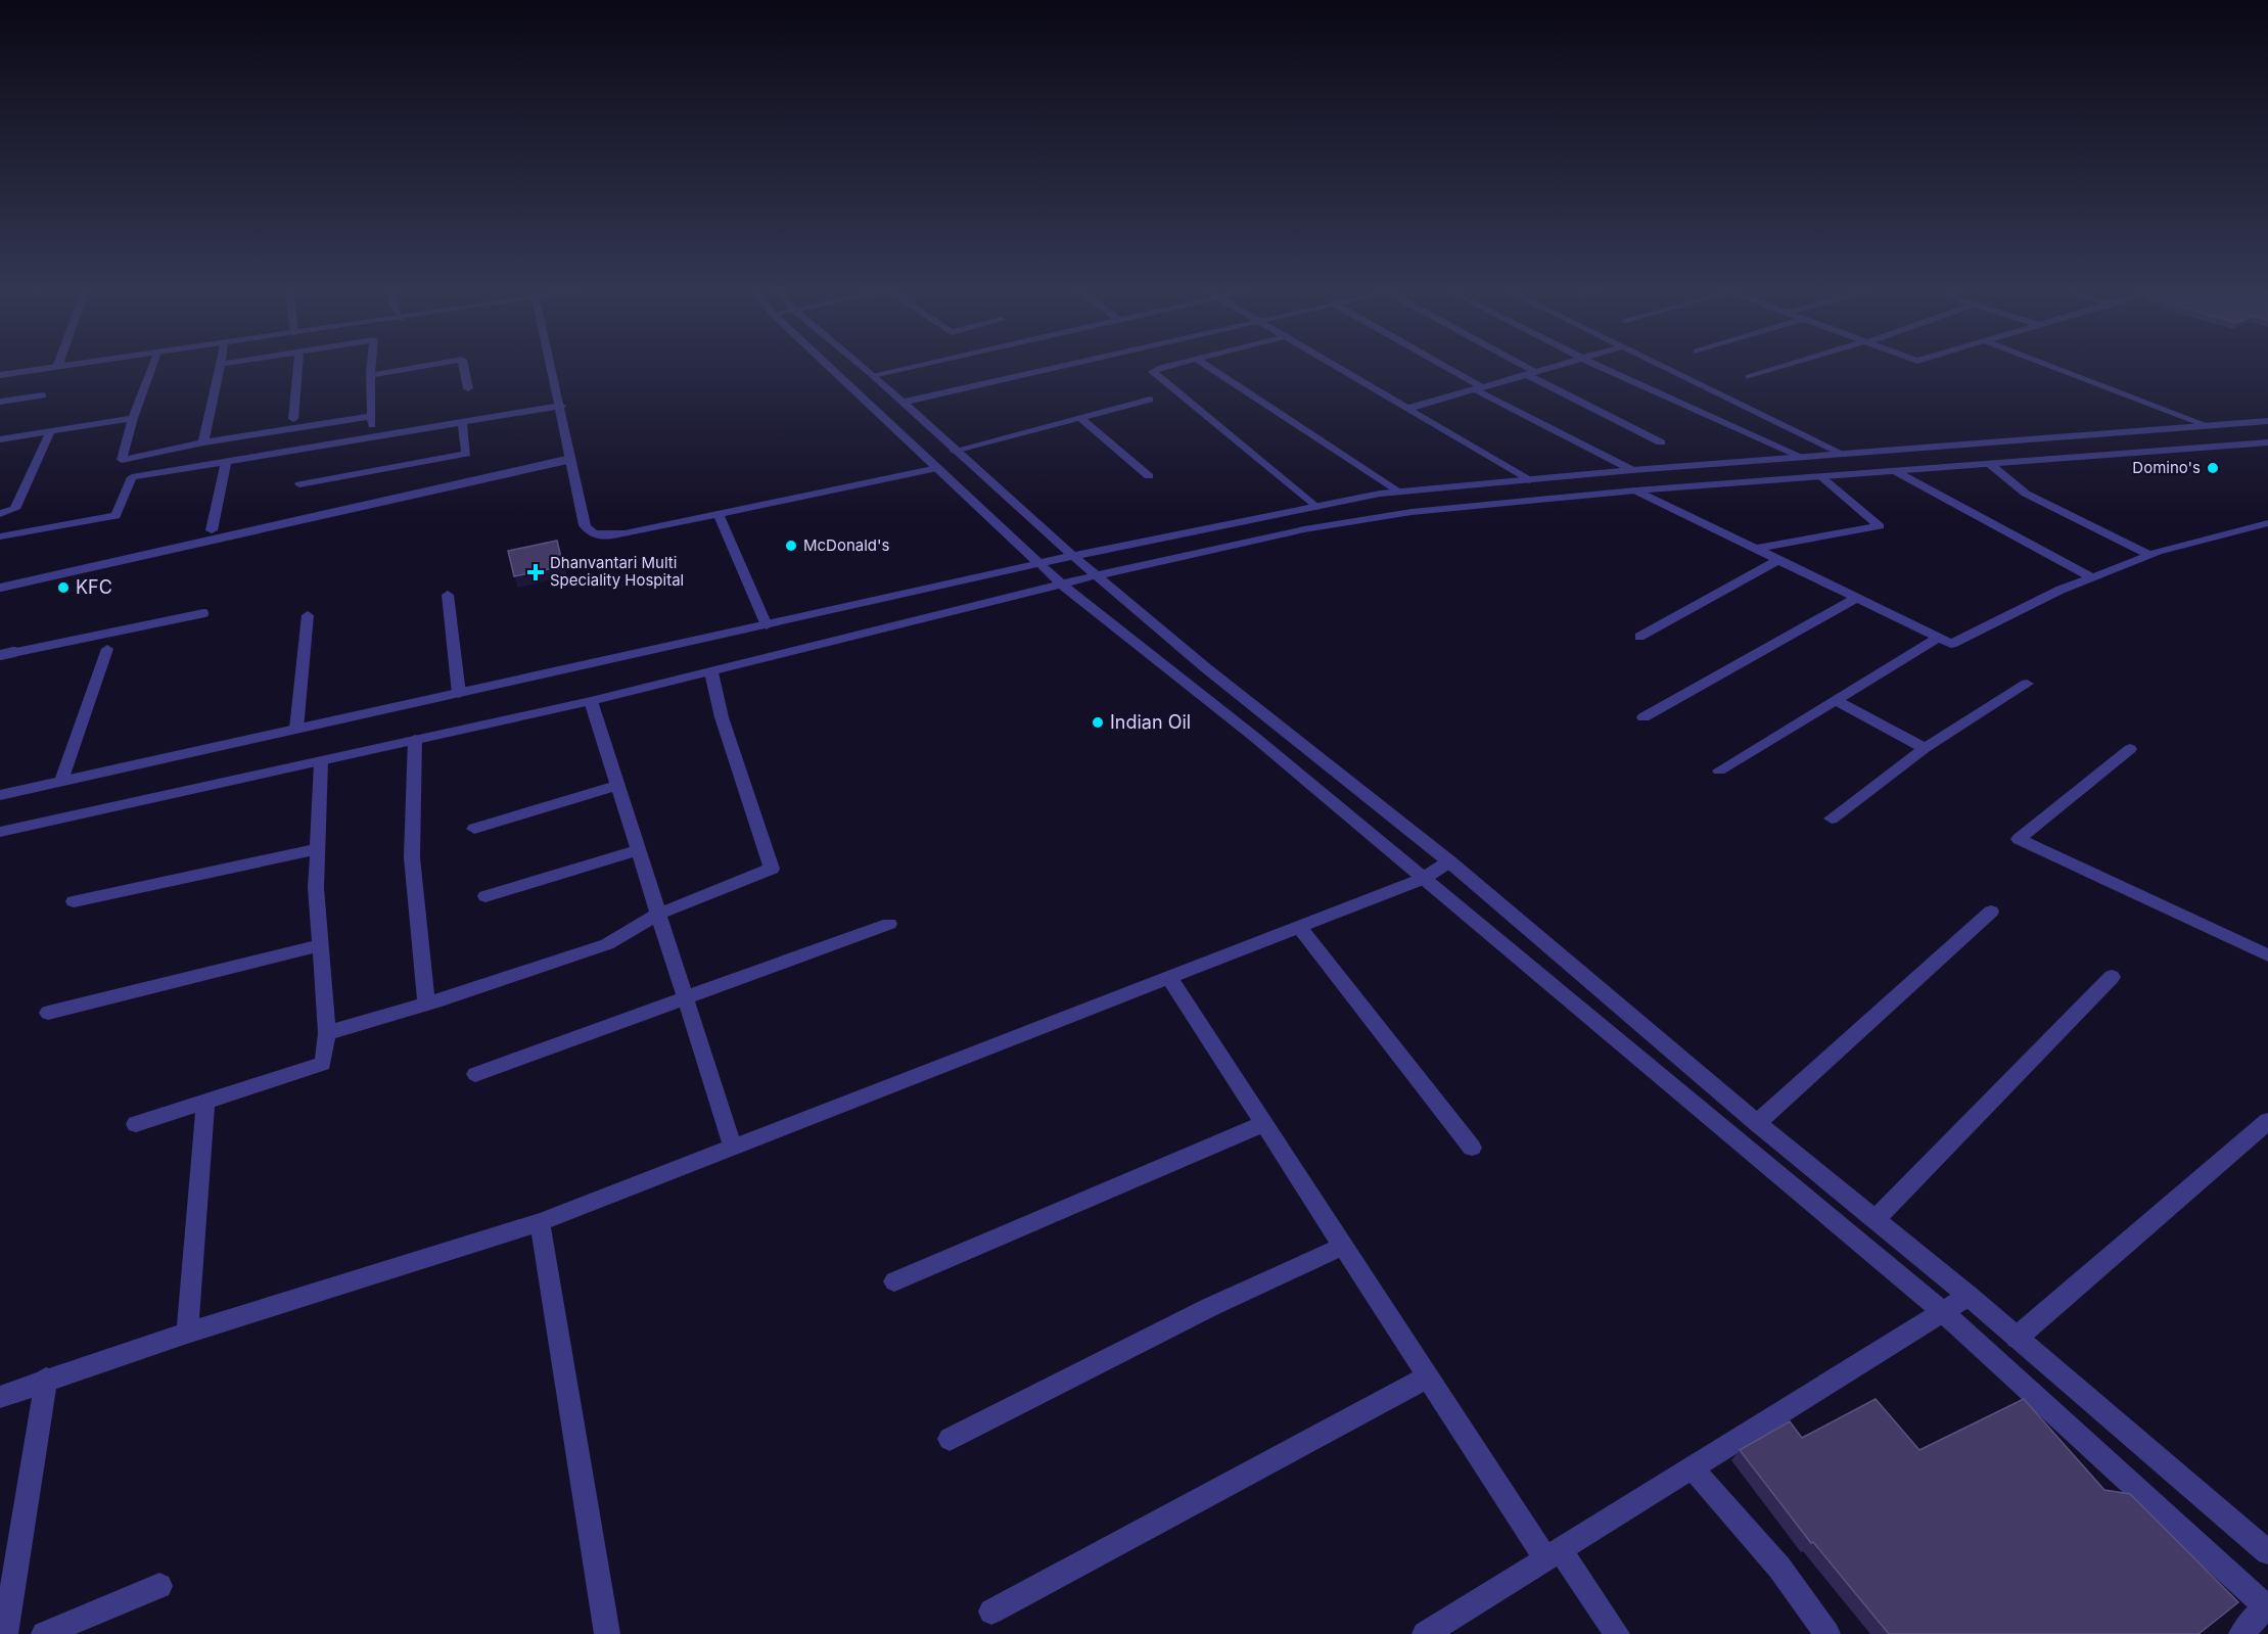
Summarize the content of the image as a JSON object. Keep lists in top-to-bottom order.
{
  "places": {
    "other": [
      "Domino's",
      "McDonald's",
      "KFC",
      "Indian Oil"
    ],
    "health": ["Dhanvantari Multi Speciality Hospital"]
  }
}
